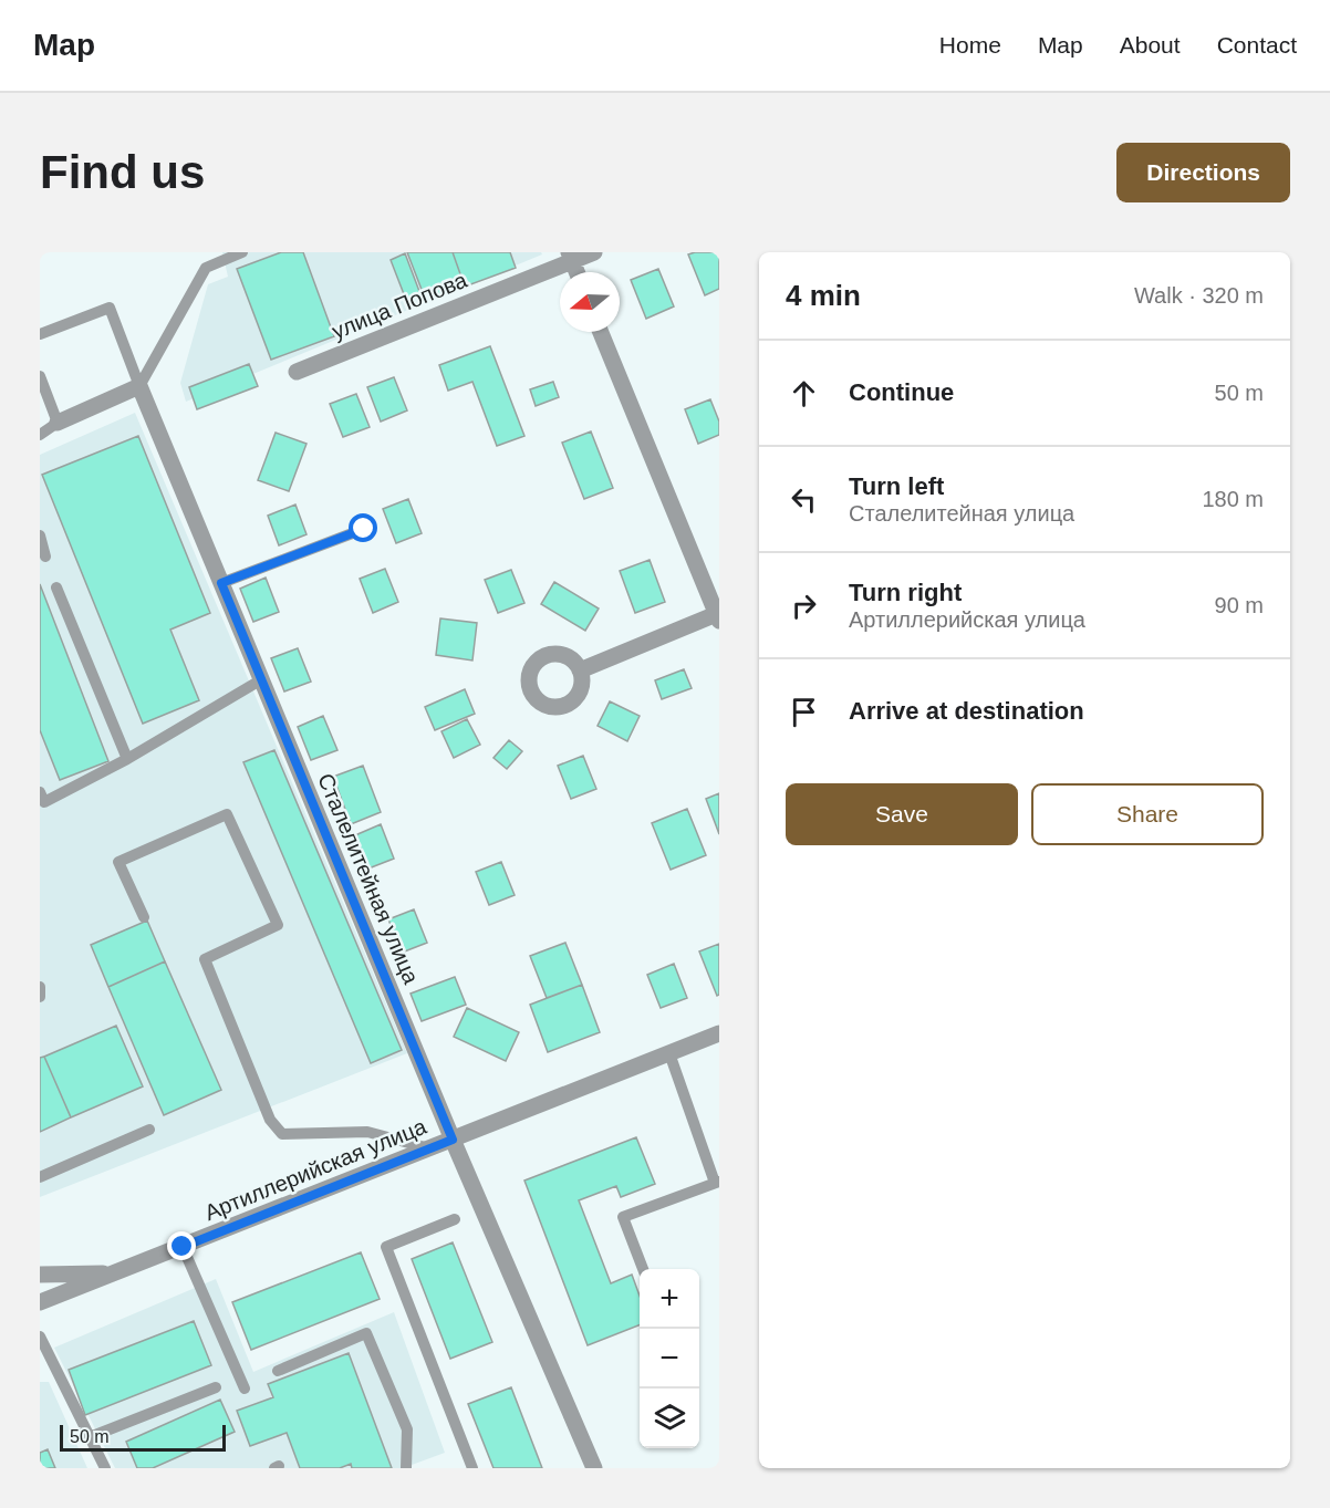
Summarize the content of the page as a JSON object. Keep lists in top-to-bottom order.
{
  "streets": {
    "street": ["улица Попова", "Сталелитейная улица", "Артиллерийская улица"]
  },
  "crossings": [
    ["Сталелитейная улица", "Артиллерийская улица"]
  ],
  "scale_bar": "50 m",
  "north": "left",
  "page": {
    "header": "Map",
    "nav": [
      "Home",
      "Map",
      "About",
      "Contact"
    ],
    "buttons": [
      "Directions",
      ["Save", "Share"]
    ],
    "title": "Find us",
    "heading": ["4 min", "Walk · 320 m"],
    "list": [
      ["Continue", "50 m"],
      ["Turn left", "Сталелитейная улица", "180 m"],
      ["Turn right", "Артиллерийская улица", "90 m"],
      "Arrive at destination"
    ],
    "map_buttons": ["+", "−"],
    "scale": "50 m"
  }
}
